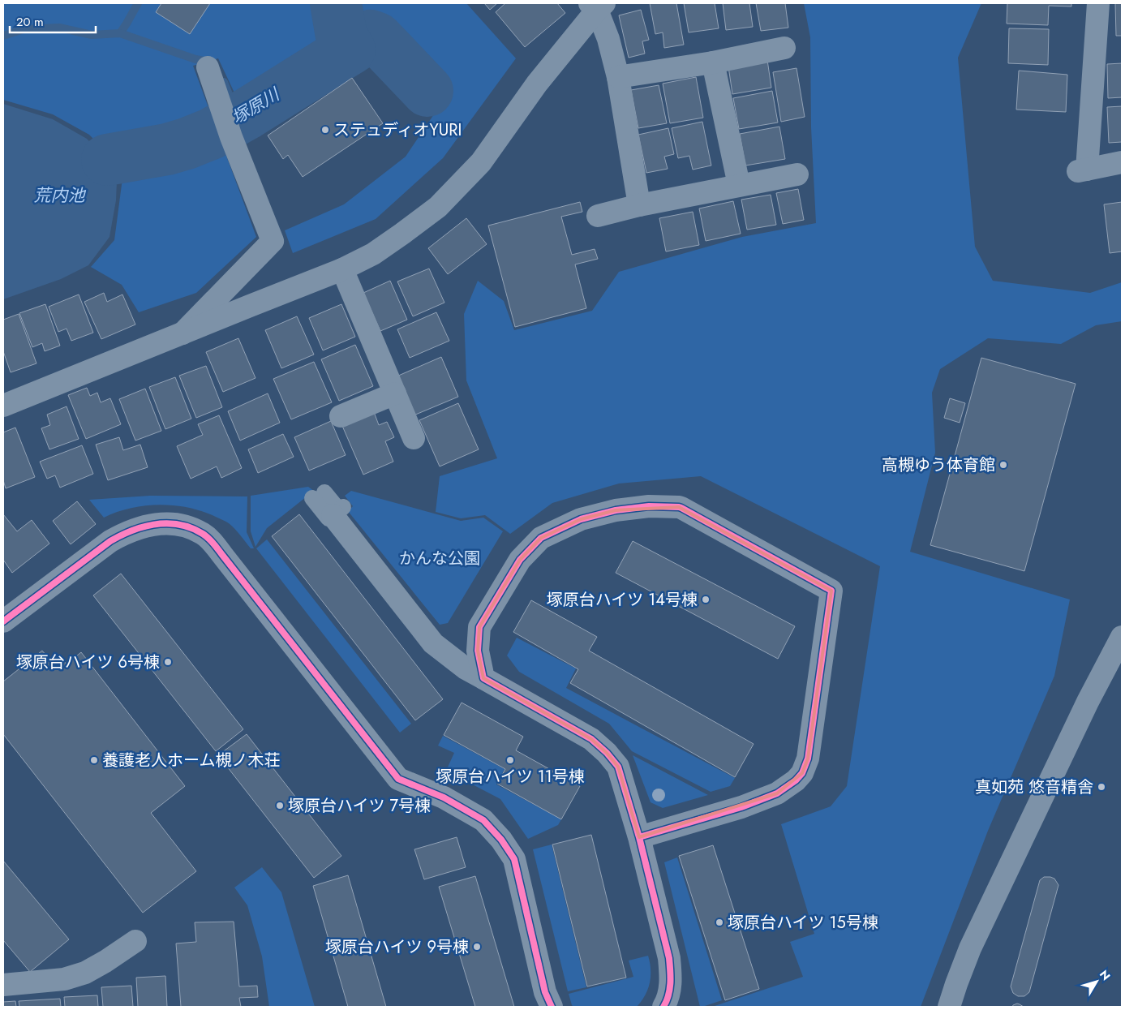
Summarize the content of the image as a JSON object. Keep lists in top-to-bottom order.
{
  "water": ["塚原川", "荒内池"],
  "parks": ["かんな公園"],
  "places": [
    "ステュディオYURI",
    "高槻ゆう体育館",
    "塚原台ハイツ 14号棟",
    "塚原台ハイツ 6号棟",
    "養護老人ホーム槻ノ木荘",
    "塚原台ハイツ 11号棟",
    "真如苑 悠音精舎",
    "塚原台ハイツ 7号棟",
    "塚原台ハイツ 15号棟",
    "塚原台ハイツ 9号棟"
  ],
  "scale_bar": "20 m",
  "north": "top right"
}
